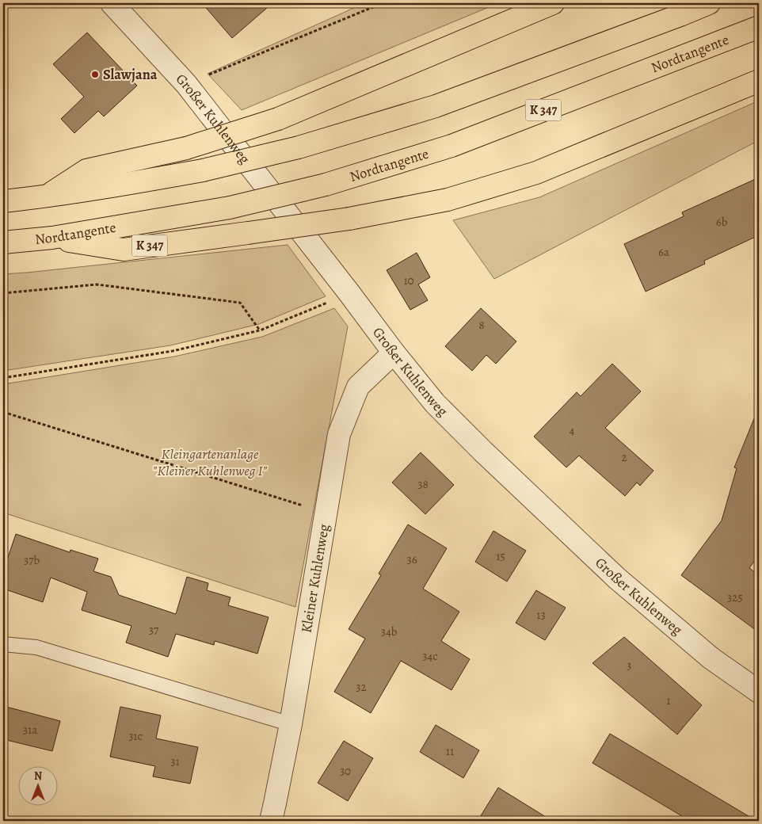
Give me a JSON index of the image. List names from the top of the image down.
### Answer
{
  "streets": {
    "highway": ["Nordtangente", "K 347"],
    "street": ["Großer Kuhlenweg", "Kleiner Kuhlenweg"]
  },
  "crossings": [
    ["Nordtangente", "K 347"],
    ["Großer Kuhlenweg", "Kleiner Kuhlenweg"]
  ],
  "parks": ["Kleingartenanlage \"Kleiner Kuhlenweg I\""],
  "places": ["Slawjana"],
  "house_numbers": [
    "6b",
    "6a",
    "10",
    "8",
    "4",
    "2",
    "38",
    "15",
    "36",
    "37b",
    "325",
    "13",
    "37",
    "34b",
    "34c",
    "3",
    "32",
    "1",
    "31a",
    "31c",
    "11",
    "31",
    "30"
  ],
  "north": "top"
}
